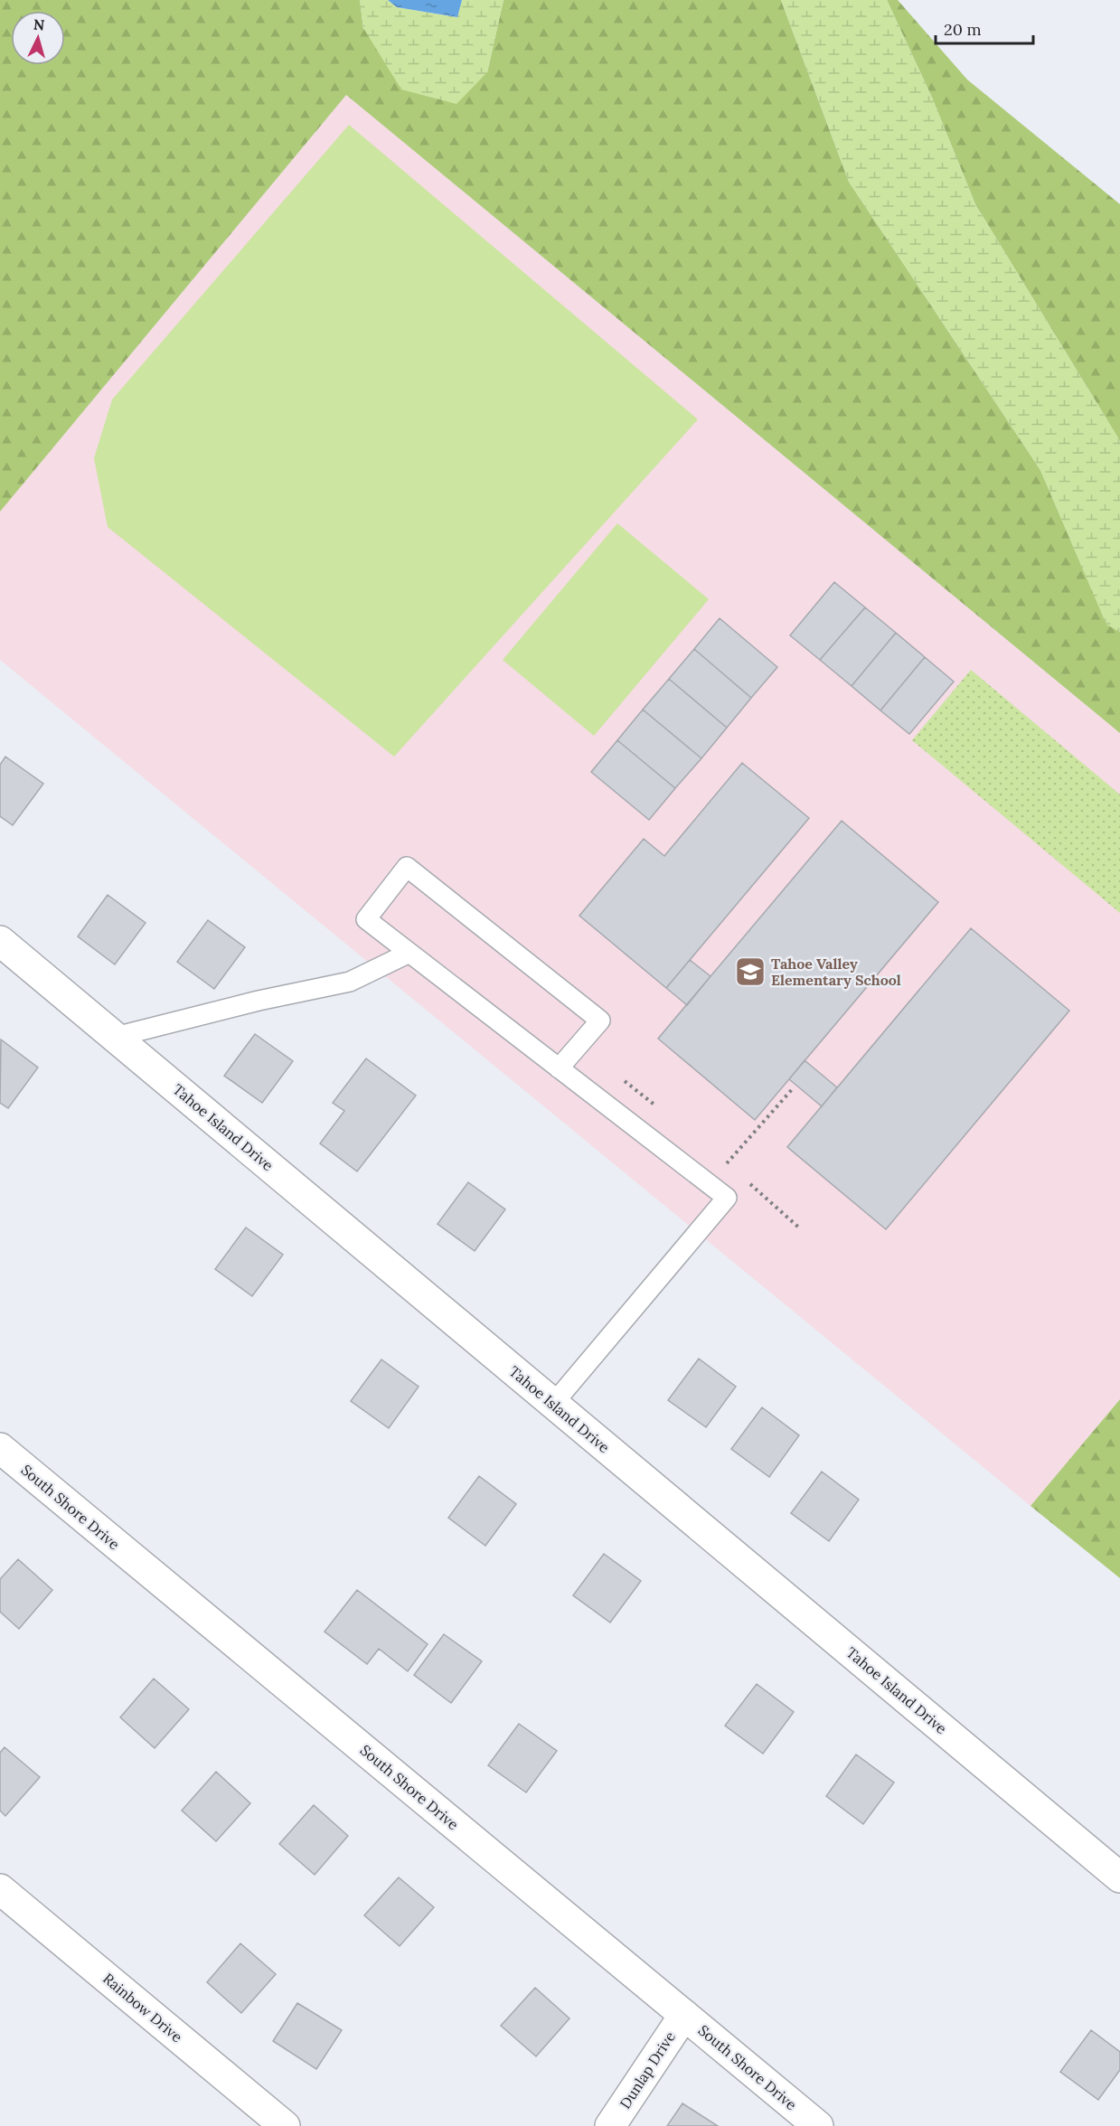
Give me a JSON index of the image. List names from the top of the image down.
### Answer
{
  "streets": {
    "street": [
      "Tahoe Island Drive",
      "South Shore Drive",
      "Rainbow Drive",
      "Dunlap Drive"
    ]
  },
  "crossings": [
    ["South Shore Drive", "Dunlap Drive"]
  ],
  "places": {
    "school or university": ["Tahoe Valley Elementary School"]
  },
  "scale_bar": "20 m",
  "north": "top"
}
